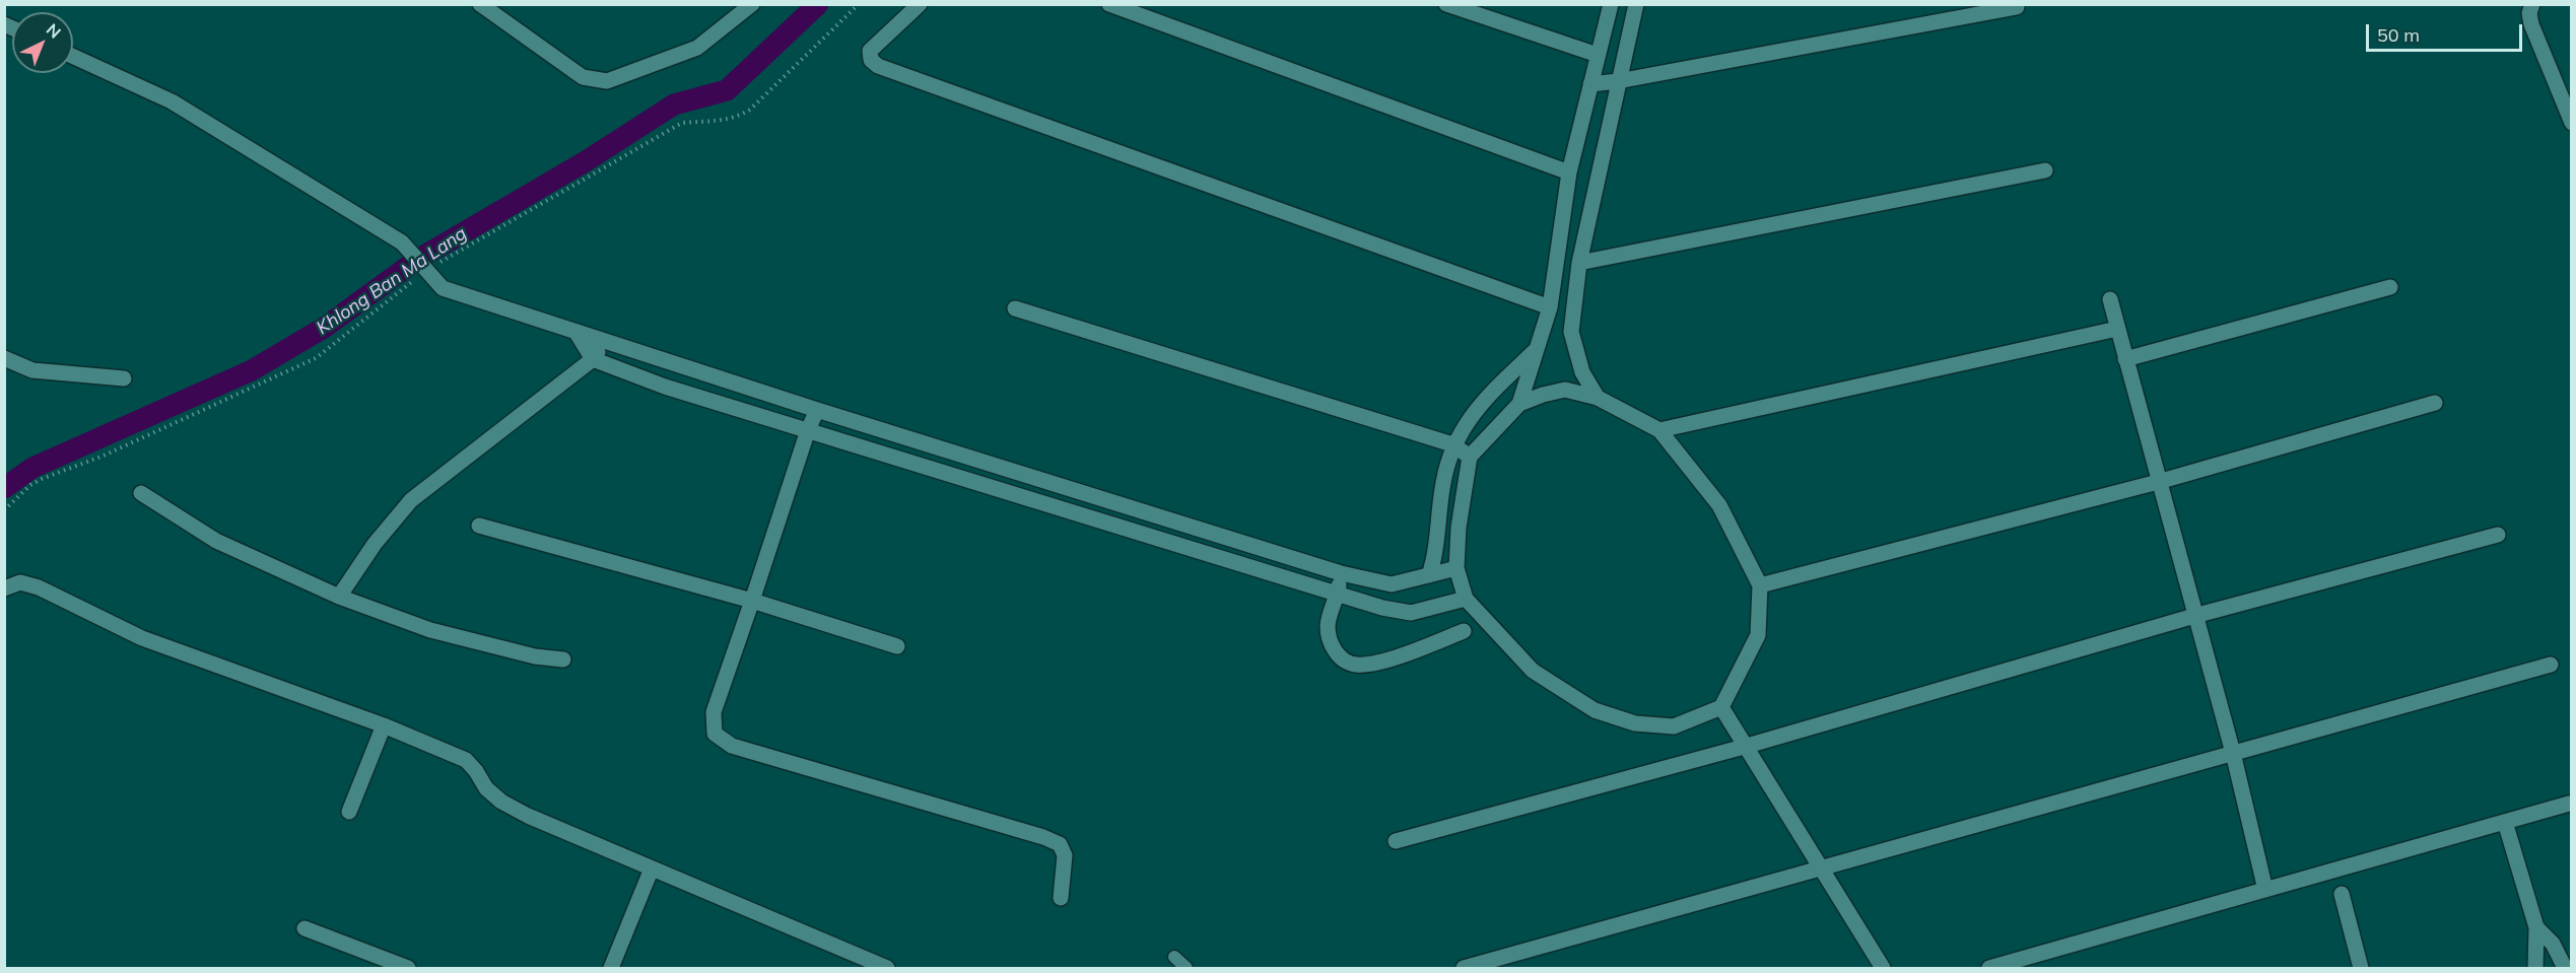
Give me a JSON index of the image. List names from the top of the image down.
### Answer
{
  "water": ["Khlong Ban Ma Lang"],
  "scale_bar": "50 m",
  "north": "top right"
}
